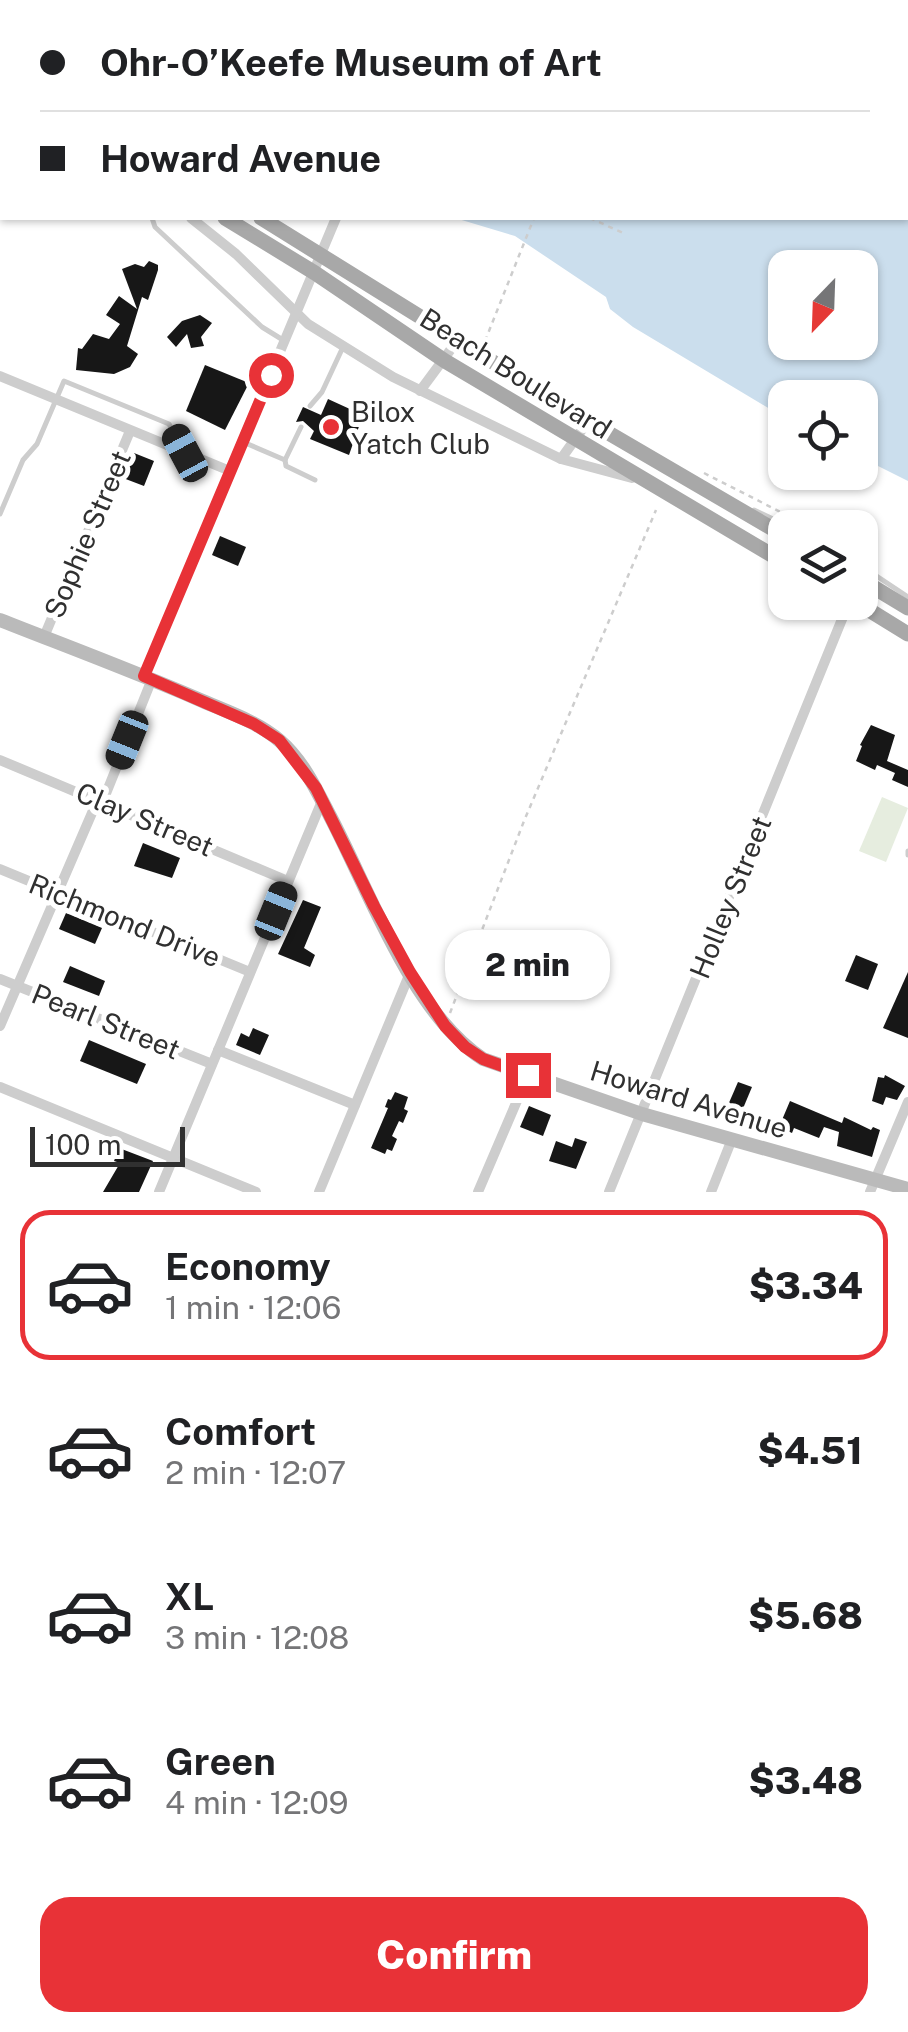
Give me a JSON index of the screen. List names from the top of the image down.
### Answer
{
  "streets": {
    "main road": ["Beach Boulevard", "Howard Avenue"],
    "street": [
      "Sophie Street",
      "Clay Street",
      "Holley Street",
      "Richmond Drive",
      "Pearl Street"
    ]
  },
  "crossings": [
    ["Sophie Street", "Howard Avenue"],
    ["Holley Street", "Howard Avenue"]
  ],
  "places": ["Bilox Yatch Club"],
  "scale_bar": "100 m",
  "north": "bottom left",
  "page": {
    "banner": ["Ohr-O’Keefe Museum of Art", "Howard Avenue"],
    "bubble": "2 min",
    "scale": "100 m",
    "list": [
      {
        "name": "Economy",
        "note": "1 min · 12:06",
        "value": "$3.34"
      },
      {
        "name": "Comfort",
        "note": "2 min · 12:07",
        "value": "$4.51"
      },
      {
        "name": "XL",
        "note": "3 min · 12:08",
        "value": "$5.68"
      },
      {
        "name": "Green",
        "note": "4 min · 12:09",
        "value": "$3.48"
      }
    ],
    "buttons": "Confirm"
  }
}
